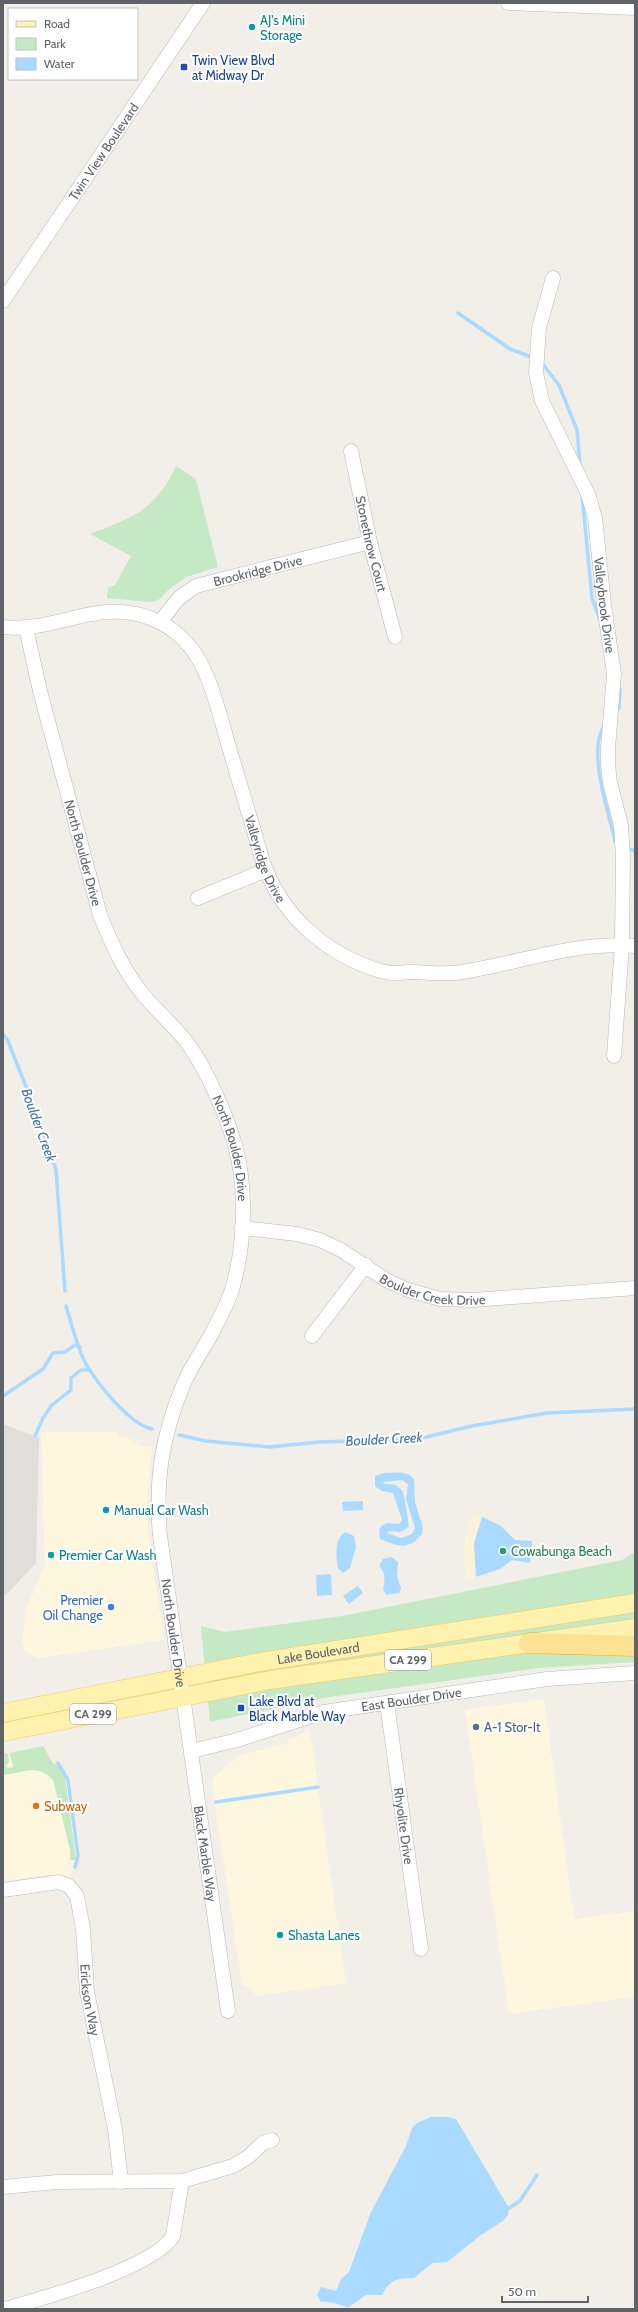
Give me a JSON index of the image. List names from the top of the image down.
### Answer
{
  "streets": {
    "main road": ["Lake Boulevard", "CA 299"],
    "street": [
      "Twin View Boulevard",
      "Stonethrow Court",
      "Brookridge Drive",
      "Valleybrook Drive",
      "North Boulder Drive",
      "Valleyridge Drive",
      "Boulder Creek Drive",
      "East Boulder Drive",
      "Rhyolite Drive",
      "Black Marble Way",
      "Erickson Way"
    ]
  },
  "crossings": [
    ["Stonethrow Court", "Brookridge Drive"],
    ["Brookridge Drive", "Valleyridge Drive"],
    ["Valleybrook Drive", "Valleyridge Drive"],
    ["North Boulder Drive", "Valleyridge Drive"],
    ["North Boulder Drive", "Boulder Creek Drive"],
    ["North Boulder Drive", "Lake Boulevard"],
    ["North Boulder Drive", "Black Marble Way"],
    ["Lake Boulevard", "Black Marble Way"],
    ["East Boulder Drive", "Rhyolite Drive"],
    ["East Boulder Drive", "Black Marble Way"]
  ],
  "water": ["Boulder Creek"],
  "places": {
    "other": [
      "AJ's Mini Storage",
      "Manual Car Wash",
      "Cowabunga Beach",
      "Premier Car Wash",
      "Premier Oil Change",
      "A-1 Stor-It",
      "Subway",
      "Shasta Lanes"
    ],
    "transit": ["Twin View Blvd at Midway Dr", "Lake Blvd at Black Marble Way"]
  },
  "legend": ["Road", "Park", "Water"],
  "scale_bar": "50 m"
}
